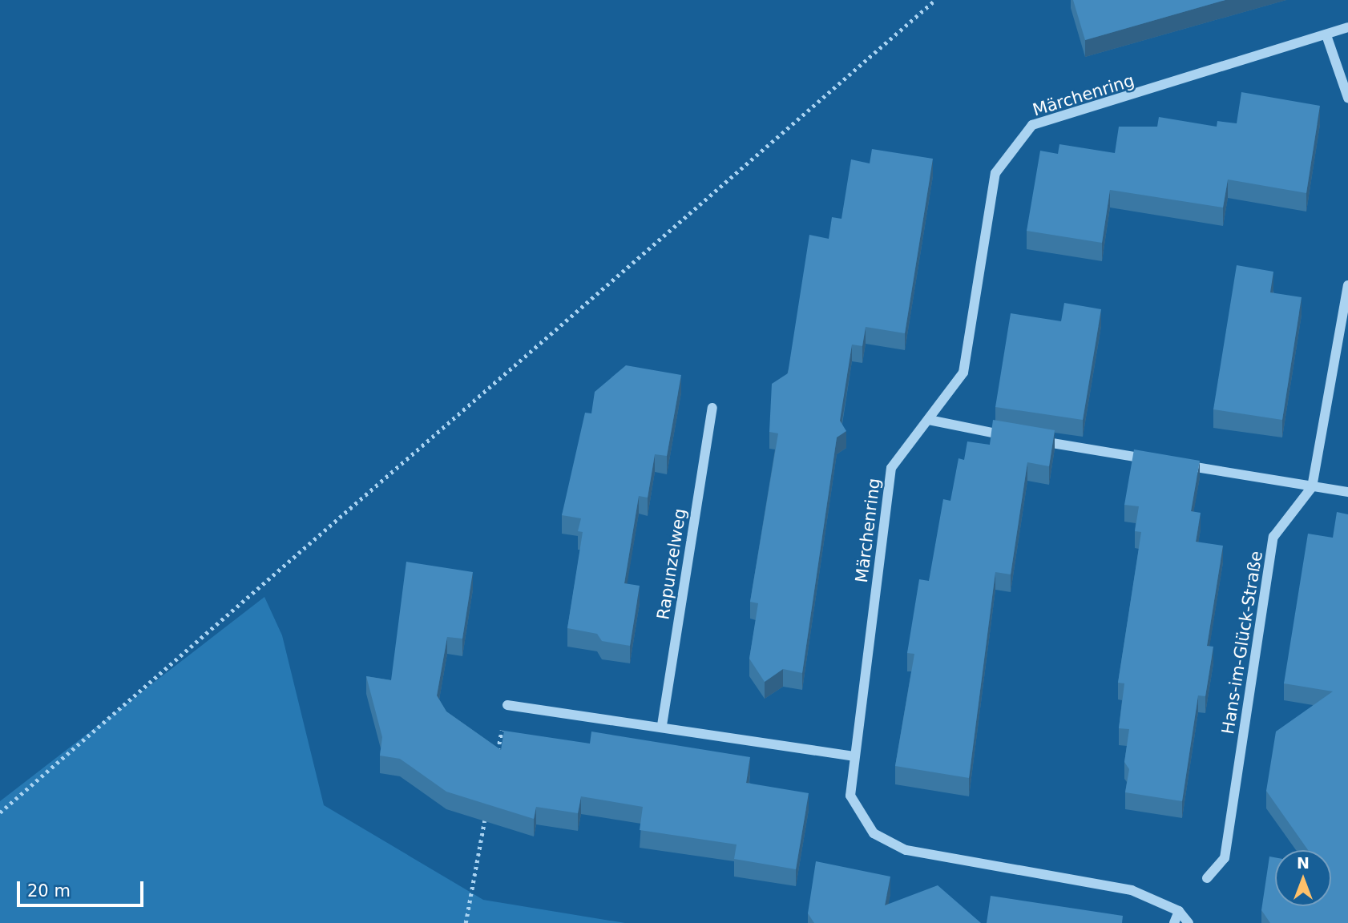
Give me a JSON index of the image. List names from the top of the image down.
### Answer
{
  "streets": {
    "street": ["Märchenring", "Rapunzelweg", "Hans-im-Glück-Straße"]
  },
  "scale_bar": "20 m",
  "north": "top"
}
